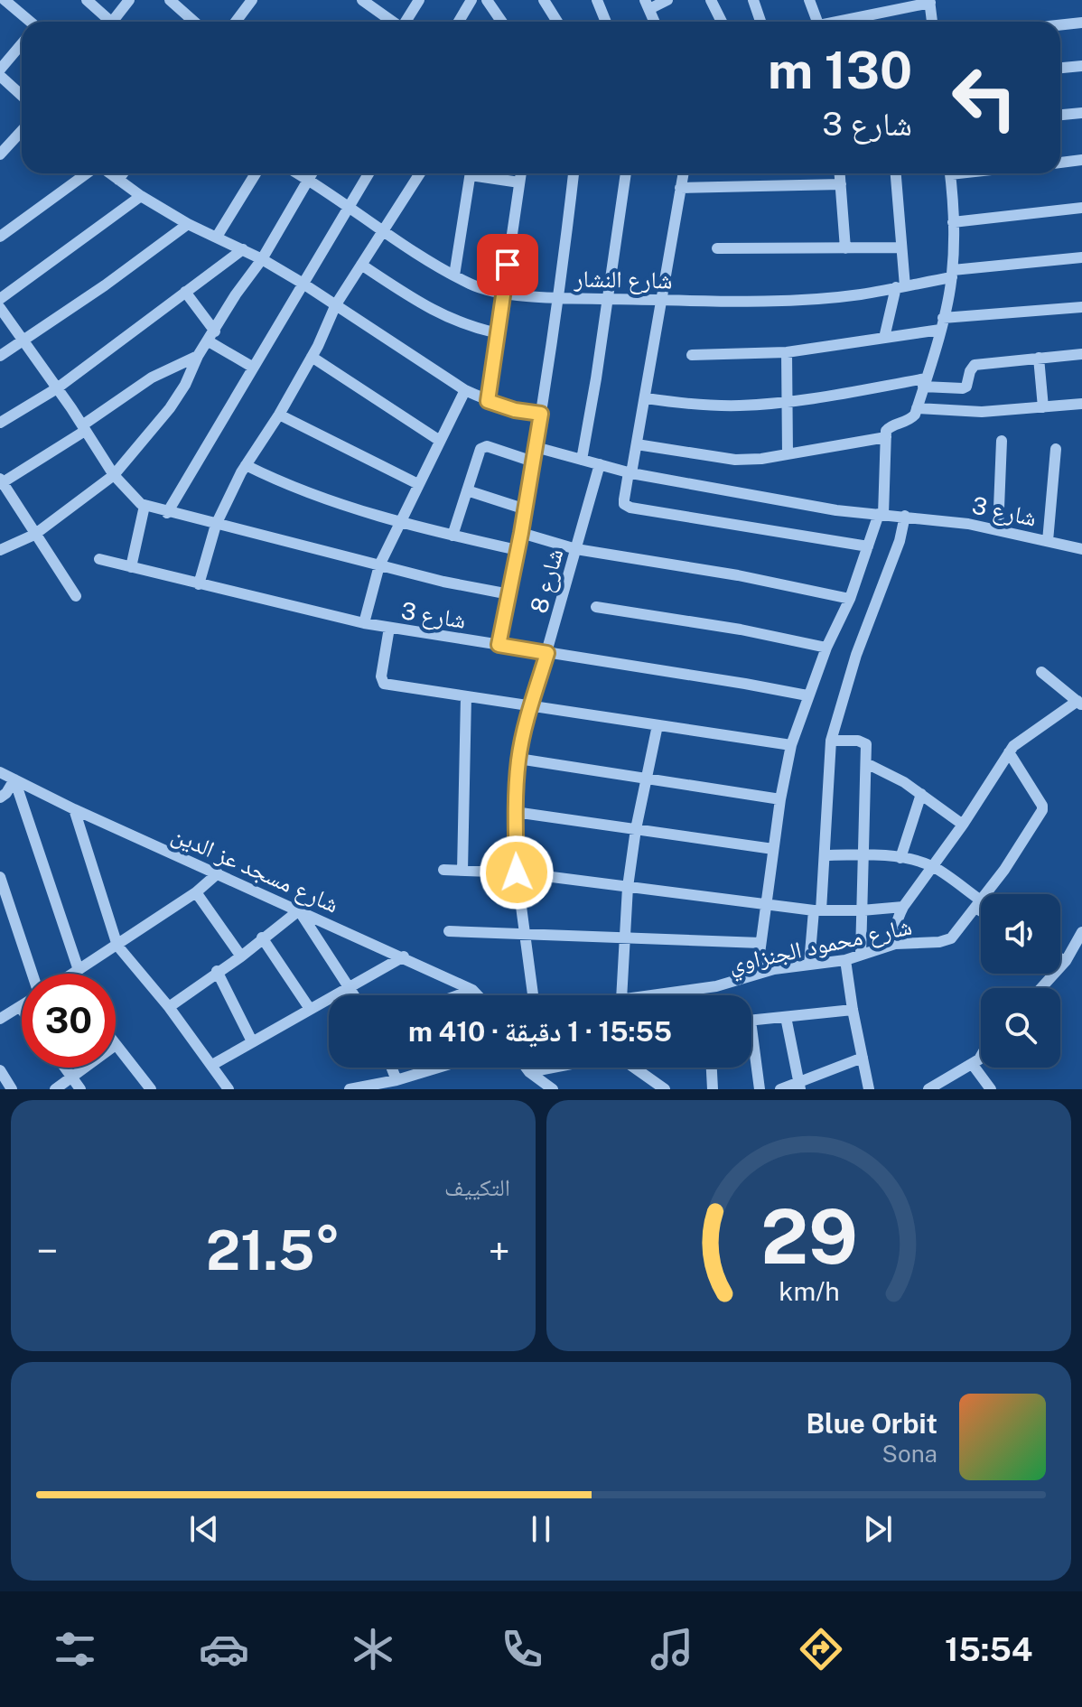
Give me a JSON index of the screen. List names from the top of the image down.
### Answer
{
  "streets": {
    "street": [
      "شارع النشار",
      "شارع 3",
      "شارع 8",
      "شارع مسجد عز الدين",
      "شارع محمود الجنزاوي"
    ]
  },
  "crossings": [
    ["شارع 3", "شارع 8"]
  ],
  "page": {
    "turn": ["130 m", "شارع 3"],
    "limit": "30",
    "trip": "15:55 · 1 دقيقة · 410 m",
    "tile": "التكييف",
    "heat": ["−", "21.5°", "+"],
    "song": ["Blue Orbit", "Sona"],
    "tabs": "15:54",
    "gauge": ["29", "km/h"]
  }
}
